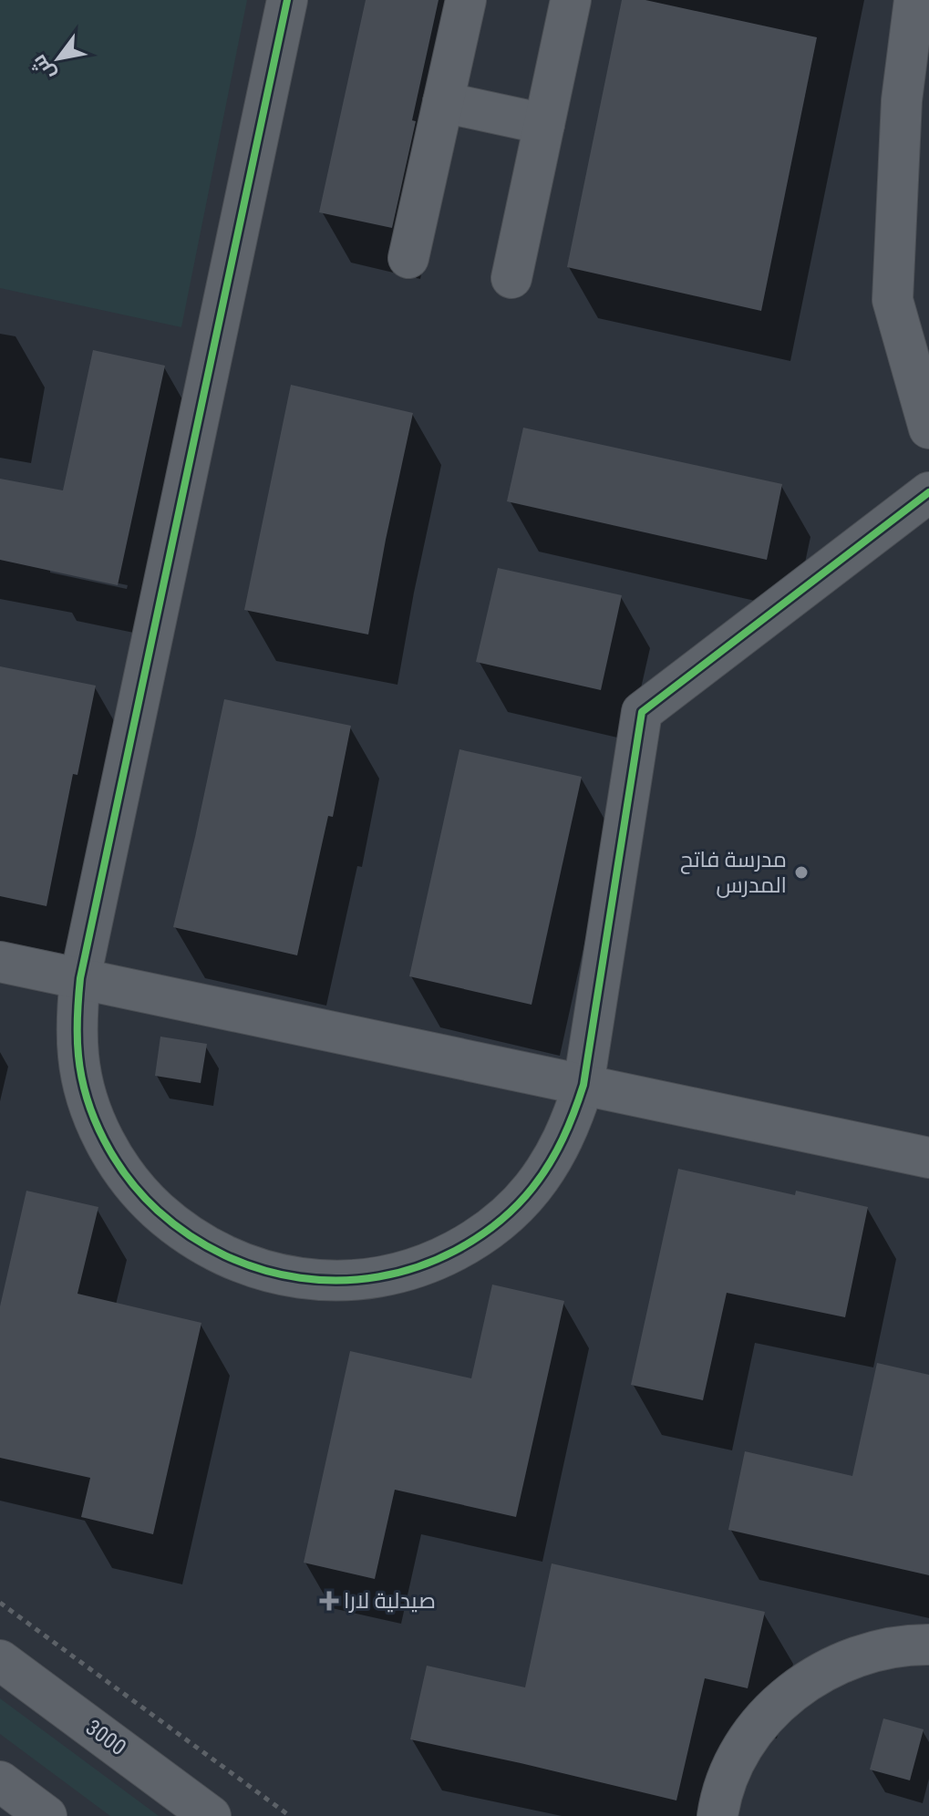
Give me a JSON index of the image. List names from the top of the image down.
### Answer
{
  "streets": {
    "street": ["3000"]
  },
  "places": {
    "other": ["مدرسة فاتح المدرس"],
    "health": ["صيدلية لارا"]
  },
  "north": "bottom left"
}
